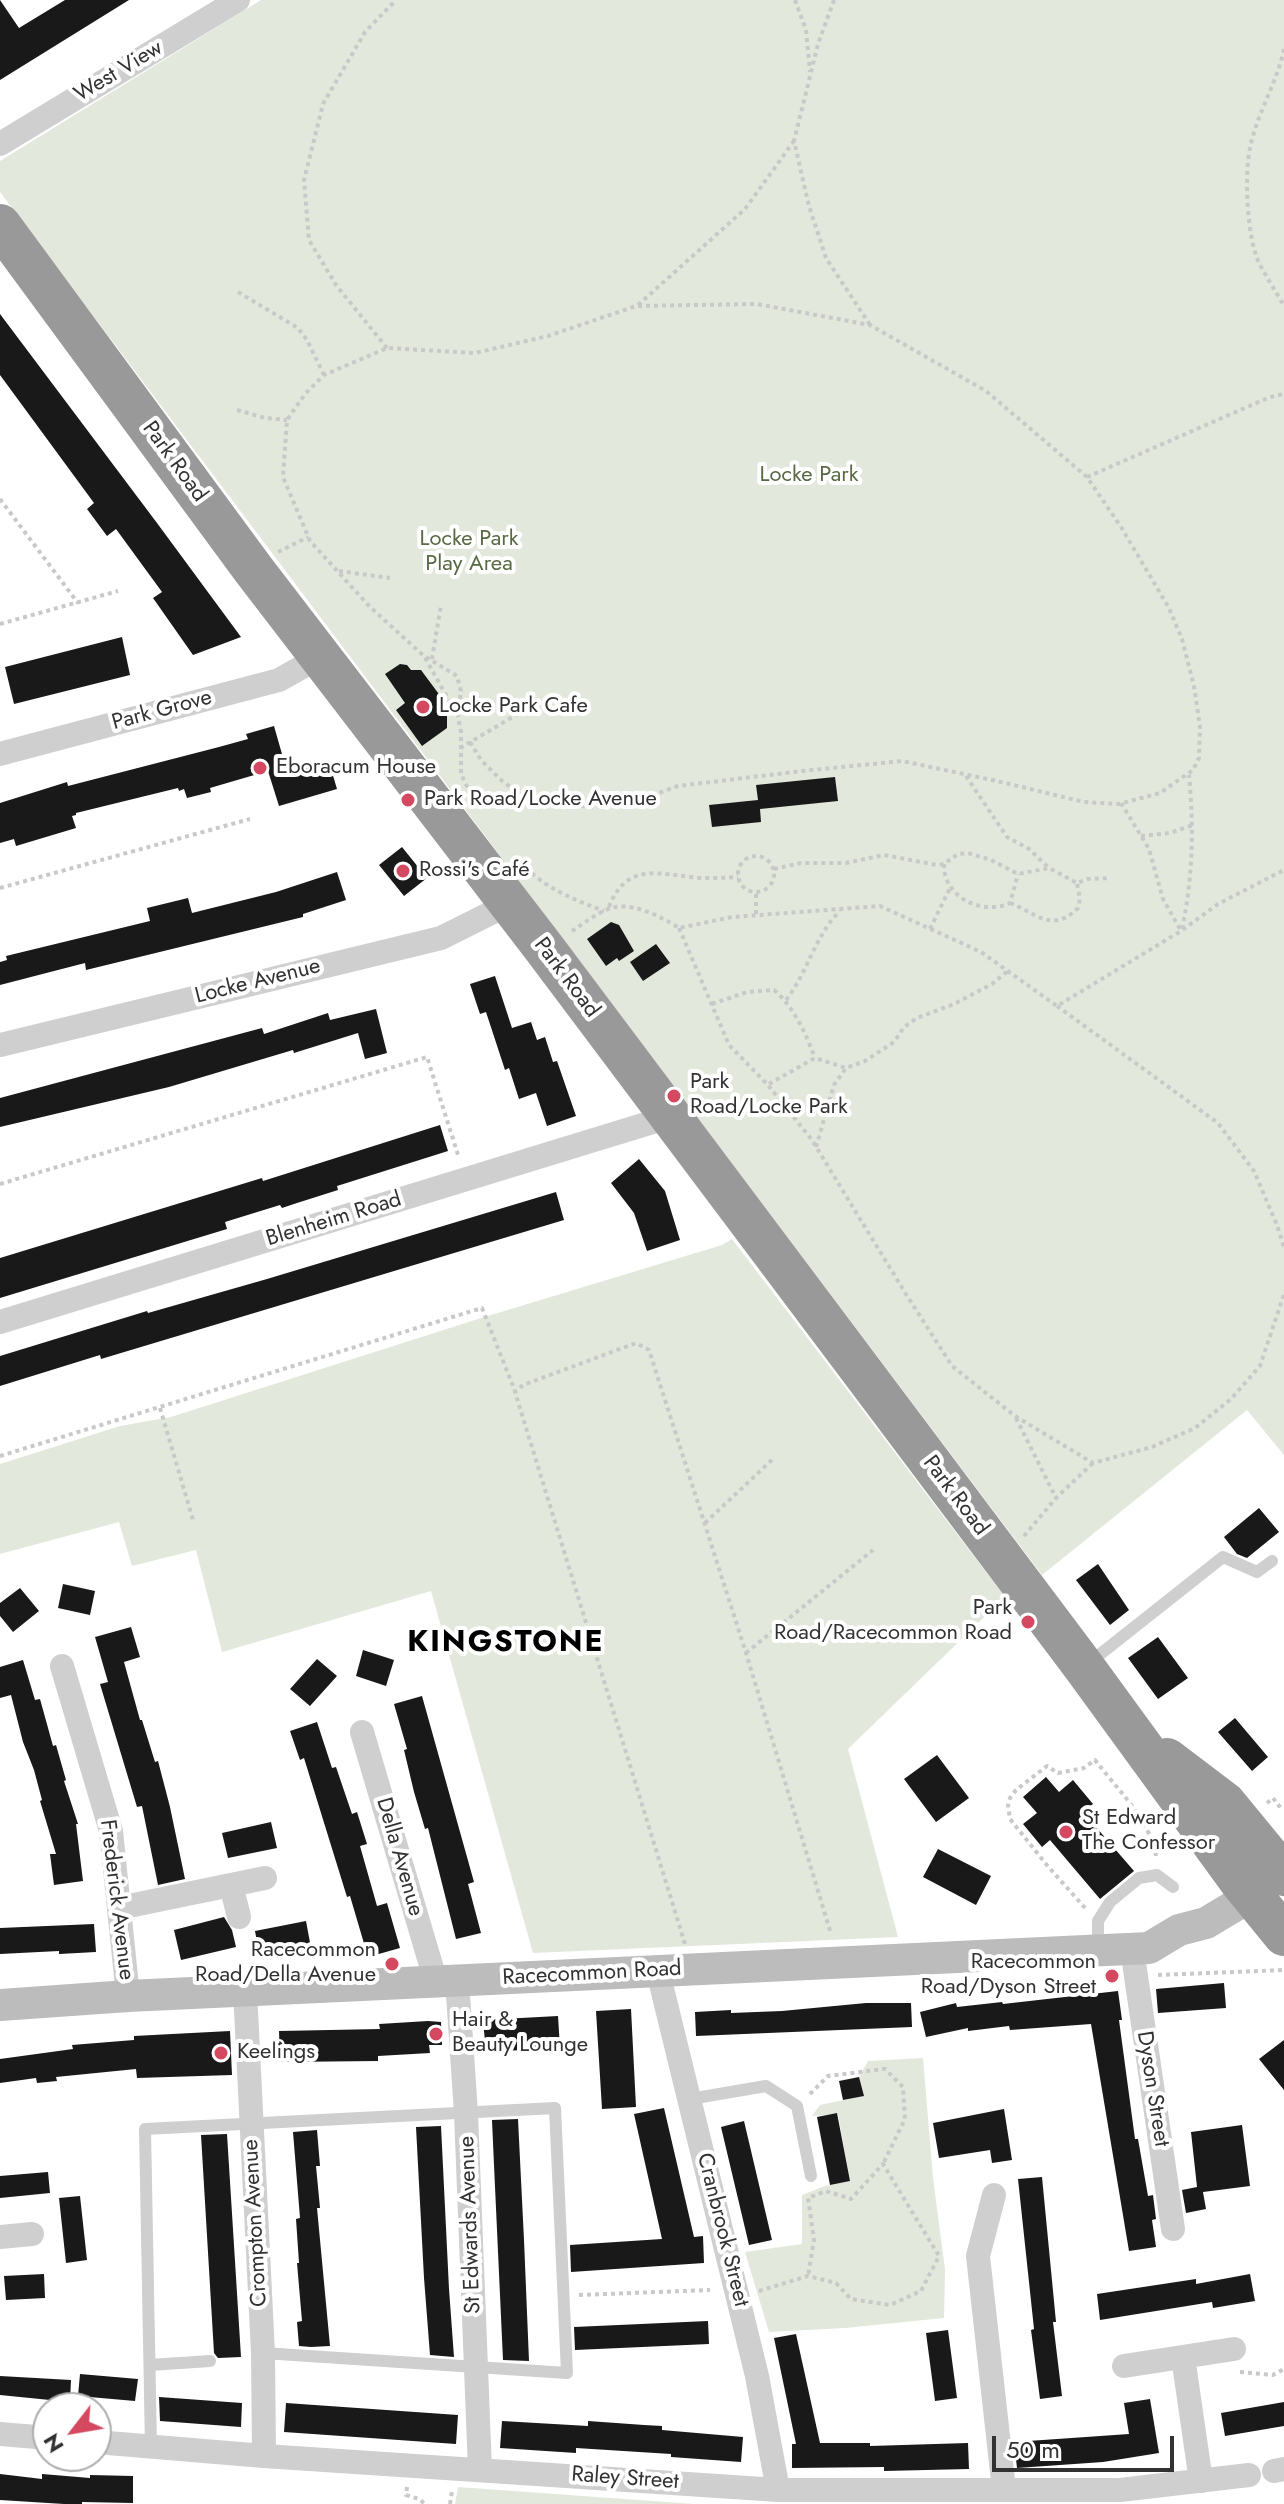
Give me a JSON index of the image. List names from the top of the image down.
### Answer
{
  "streets": {
    "highway": ["Park Road"],
    "street": [
      "West View",
      "Park Grove",
      "Locke Avenue",
      "Blenheim Road",
      "Della Avenue",
      "Frederick Avenue",
      "Racecommon Road",
      "Dyson Street",
      "Crompton Avenue",
      "St Edwards Avenue",
      "Cranbrook Street",
      "Raley Street"
    ]
  },
  "crossings": [
    ["Park Road", "Park Grove"],
    ["Park Road", "Locke Avenue"],
    ["Park Road", "Blenheim Road"],
    ["Park Road", "Racecommon Road"],
    ["Della Avenue", "Racecommon Road"],
    ["Della Avenue", "St Edwards Avenue"],
    ["Frederick Avenue", "Racecommon Road"],
    ["Racecommon Road", "Dyson Street"],
    ["Racecommon Road", "Crompton Avenue"],
    ["Racecommon Road", "St Edwards Avenue"],
    ["Racecommon Road", "Cranbrook Street"],
    ["Crompton Avenue", "Raley Street"],
    ["St Edwards Avenue", "Raley Street"],
    ["Cranbrook Street", "Raley Street"]
  ],
  "districts": ["KINGSTONE"],
  "parks": ["Locke Park", "Locke Park Play Area"],
  "places": [
    "Locke Park Cafe",
    "Eboracum House",
    "Park Road/Locke Avenue",
    "Rossi's Café",
    "Park Road/Locke Park",
    "Park Road/Racecommon Road",
    "St Edward The Confessor",
    "Racecommon Road/Della Avenue",
    "Racecommon Road/Dyson Street",
    "Hair & Beauty Lounge",
    "Keelings"
  ],
  "scale_bar": "50 m",
  "north": "bottom left"
}
